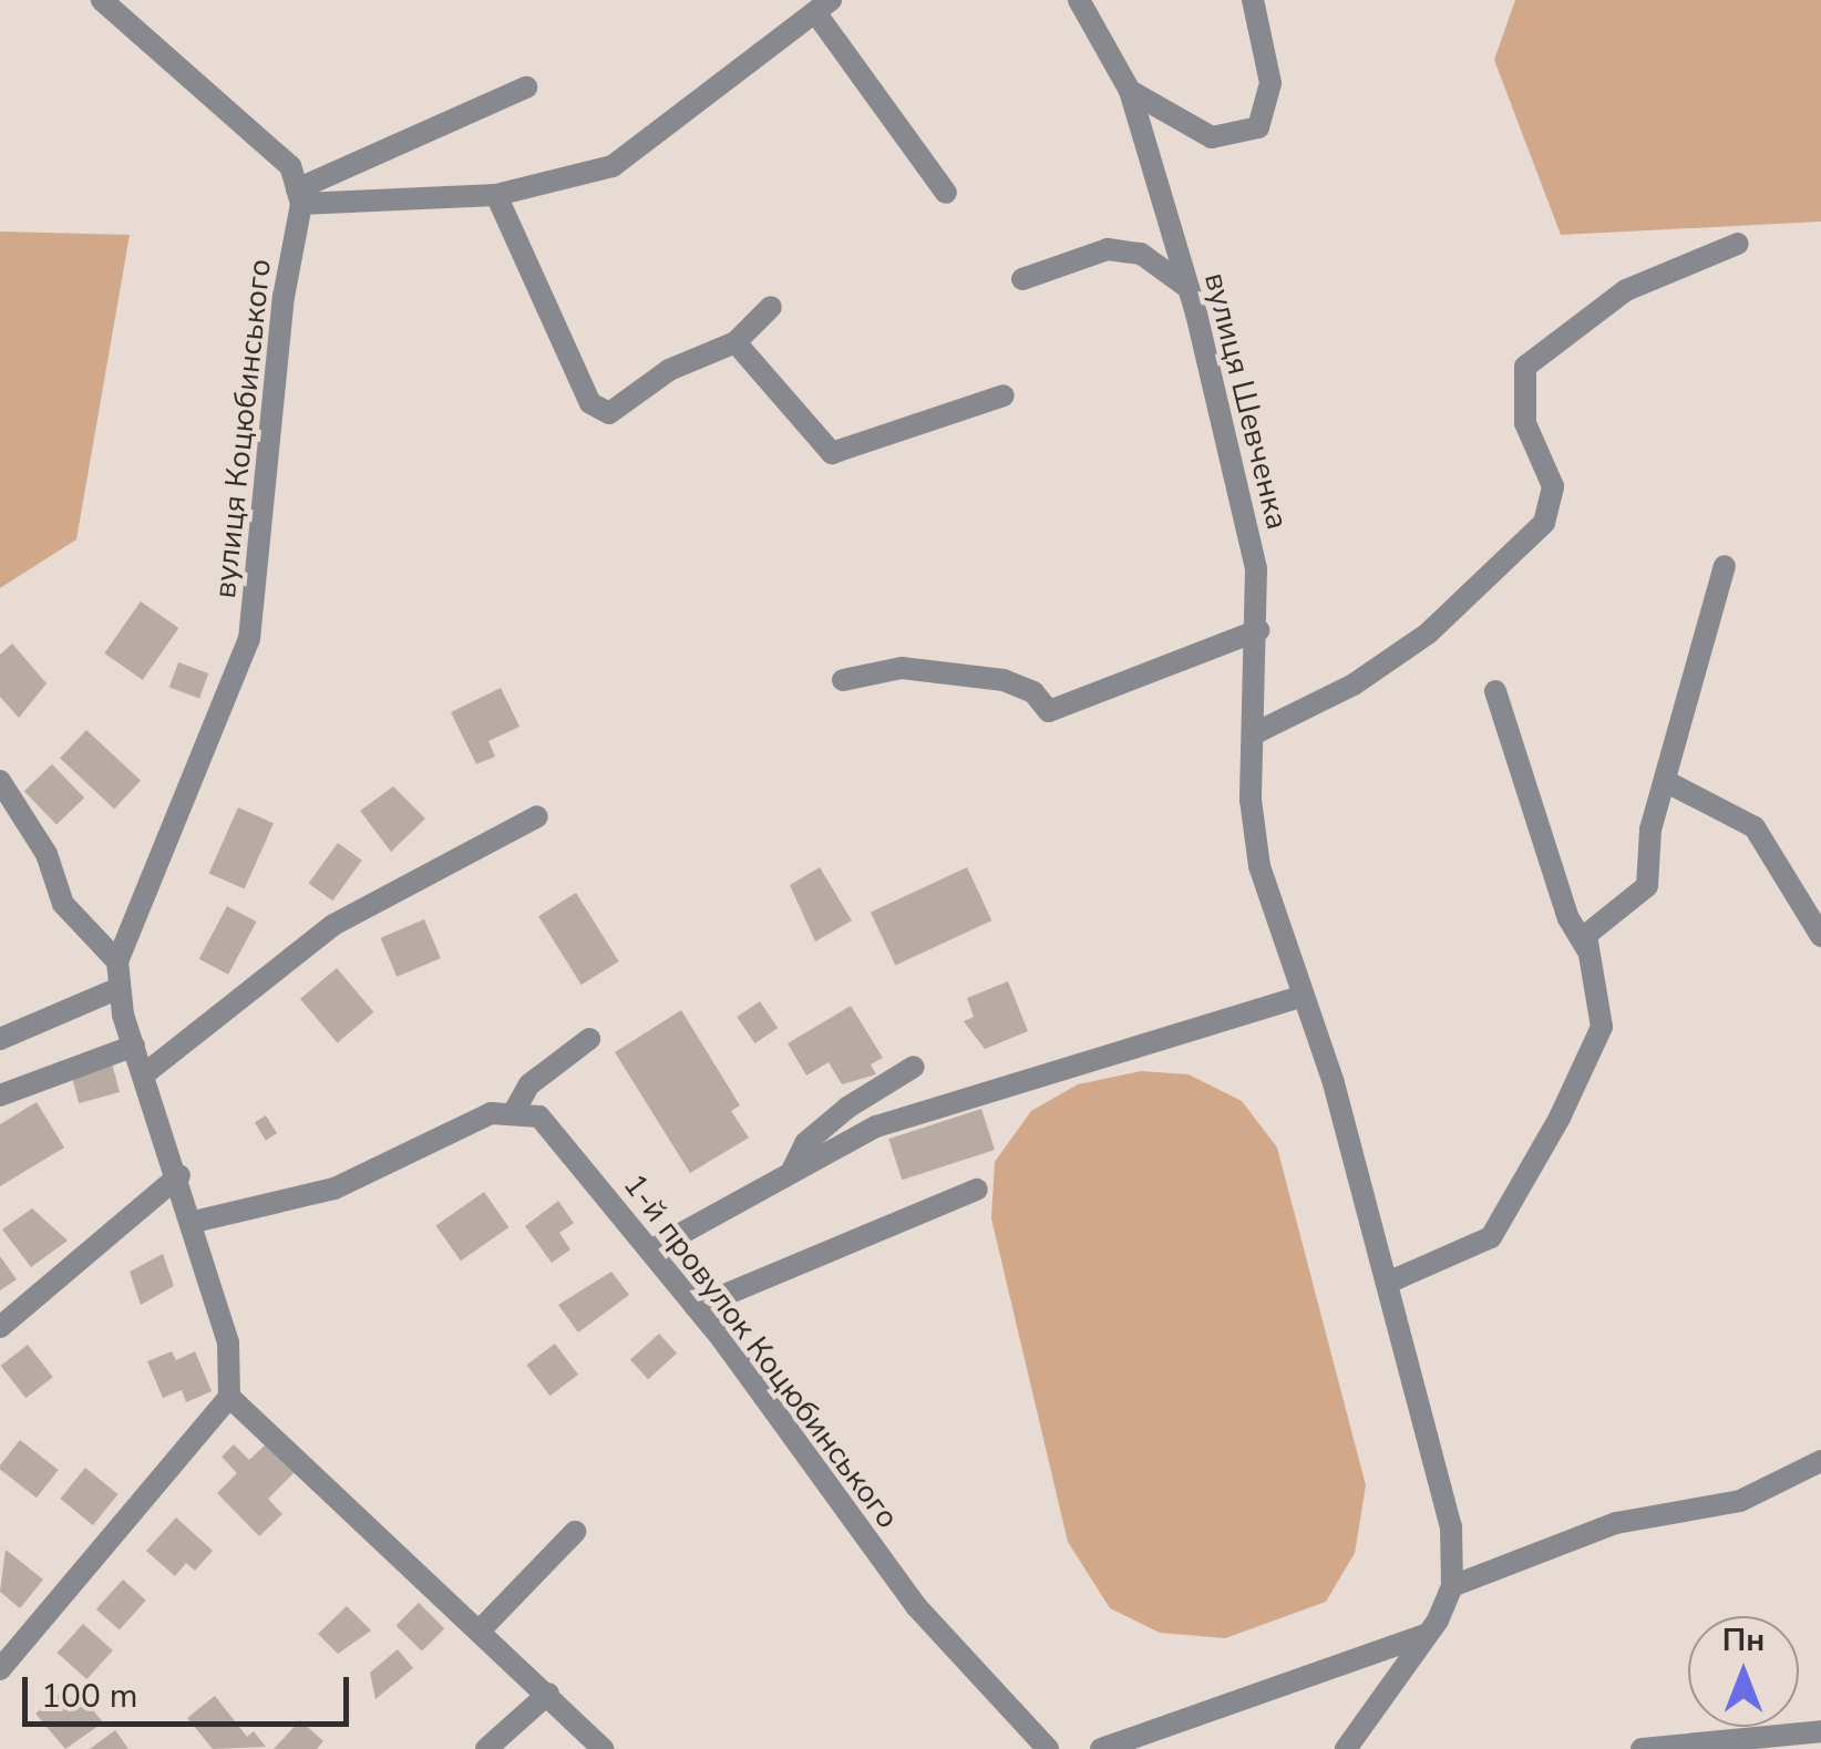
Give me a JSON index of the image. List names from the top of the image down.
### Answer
{
  "streets": {
    "street": ["вулиця Шевченка", "вулиця Коцюбинського", "1-й провулок Коцюбинського"]
  },
  "scale_bar": "100 m",
  "north": "top"
}
